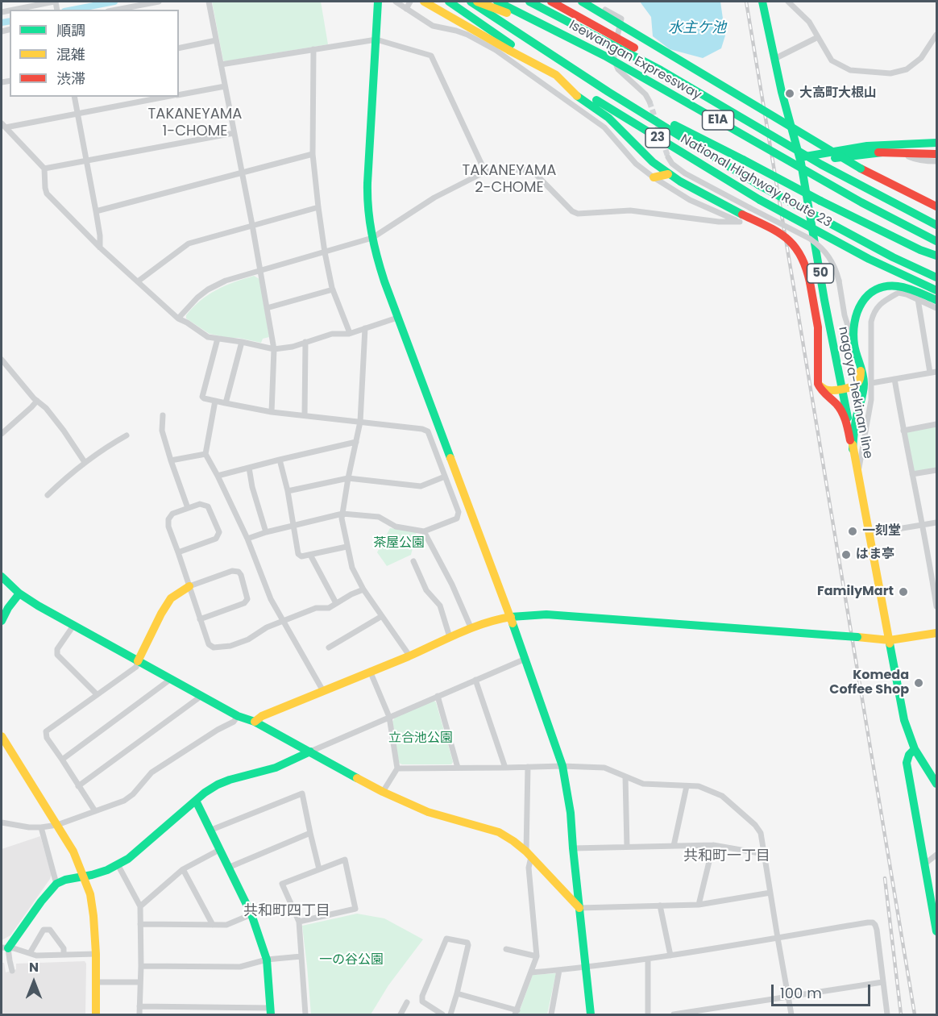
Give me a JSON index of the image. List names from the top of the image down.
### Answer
{
  "streets": {
    "main road": [
      "Isewangan Expressway",
      "E1A",
      "23",
      "National Highway Route 23",
      "50",
      "nagoya-hekinan line"
    ]
  },
  "districts": [
    "TAKANEYAMA 1-CHOME",
    "TAKANEYAMA 2-CHOME",
    "共和町一丁目",
    "共和町四丁目"
  ],
  "water": ["水主ケ池"],
  "parks": ["茶屋公園", "立合池公園", "一の谷公園"],
  "places": [
    "大高町大根山",
    "一刻堂",
    "はま亭",
    "FamilyMart",
    "Komeda Coffee Shop"
  ],
  "legend": ["順調", "混雑", "渋滞"],
  "scale_bar": "100 m",
  "north": "top"
}
